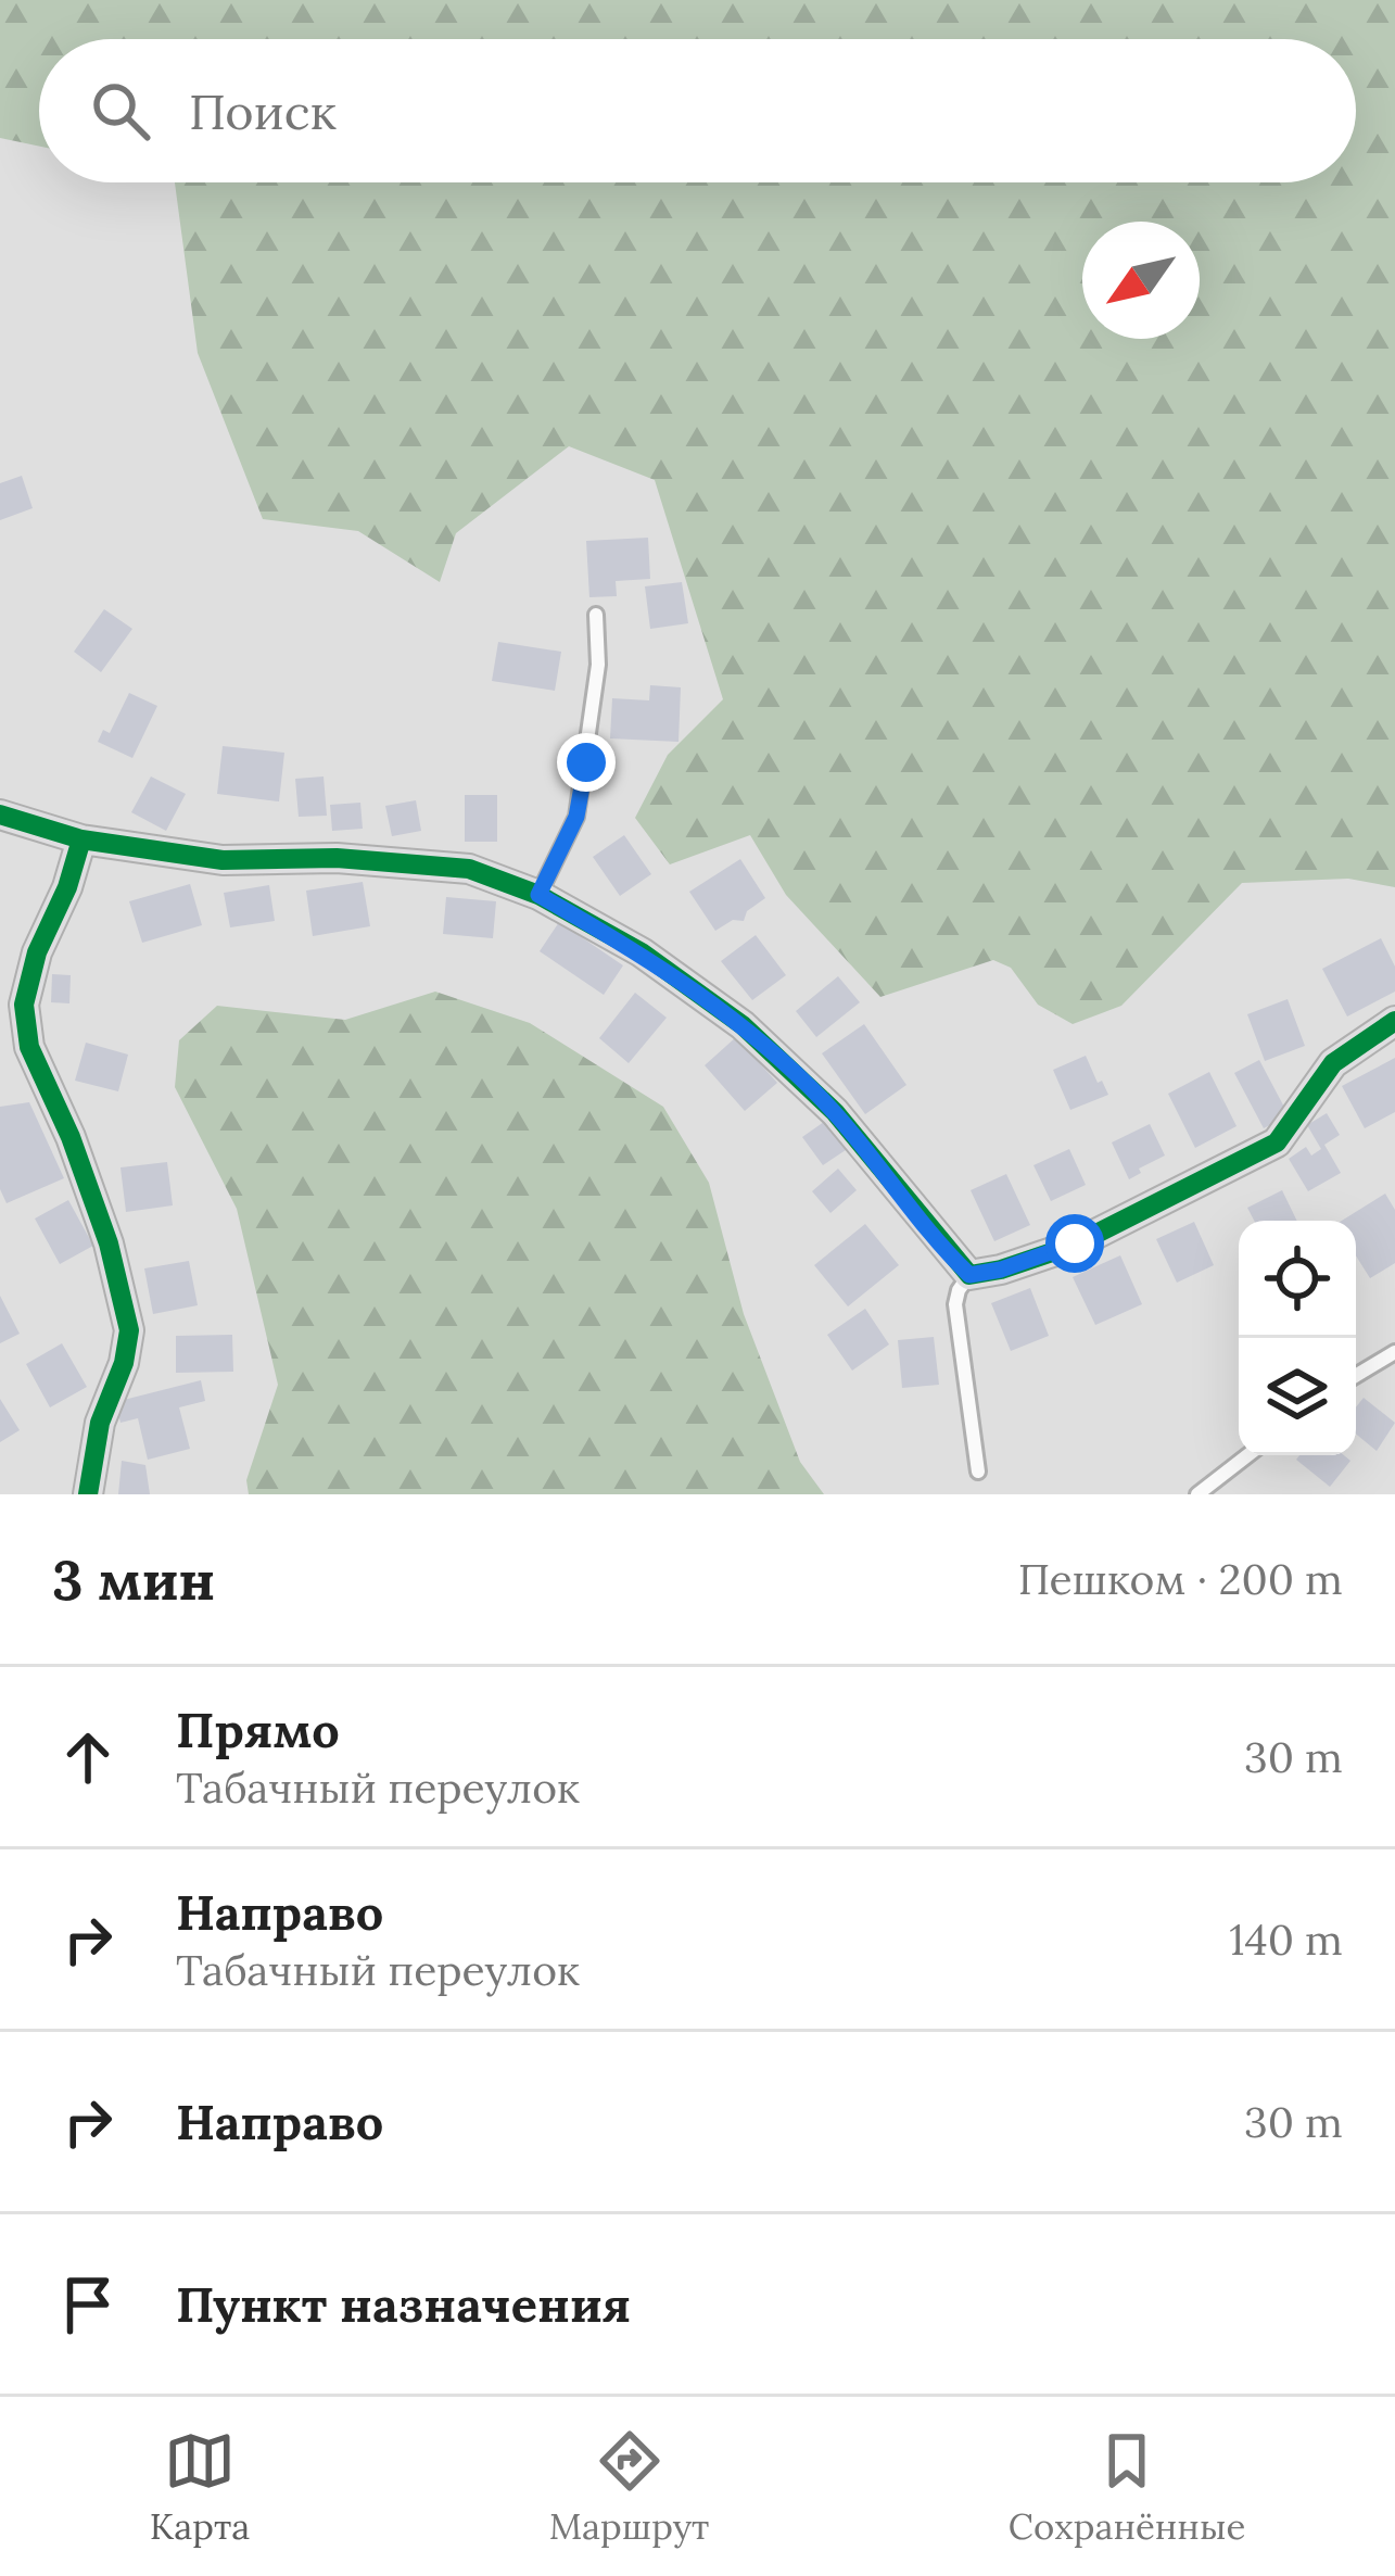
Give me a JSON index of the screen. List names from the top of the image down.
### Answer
{
  "north": "bottom left",
  "page": {
    "search": "Поиск",
    "heading": ["3 мин", "Пешком · 200 m"],
    "list": [
      ["Прямо", "Табачный переулок", "30 m"],
      ["Направо", "Табачный переулок", "140 m"],
      ["Направо", "30 m"],
      "Пункт назначения"
    ],
    "nav": ["Карта", "Маршрут", "Сохранённые"]
  }
}
